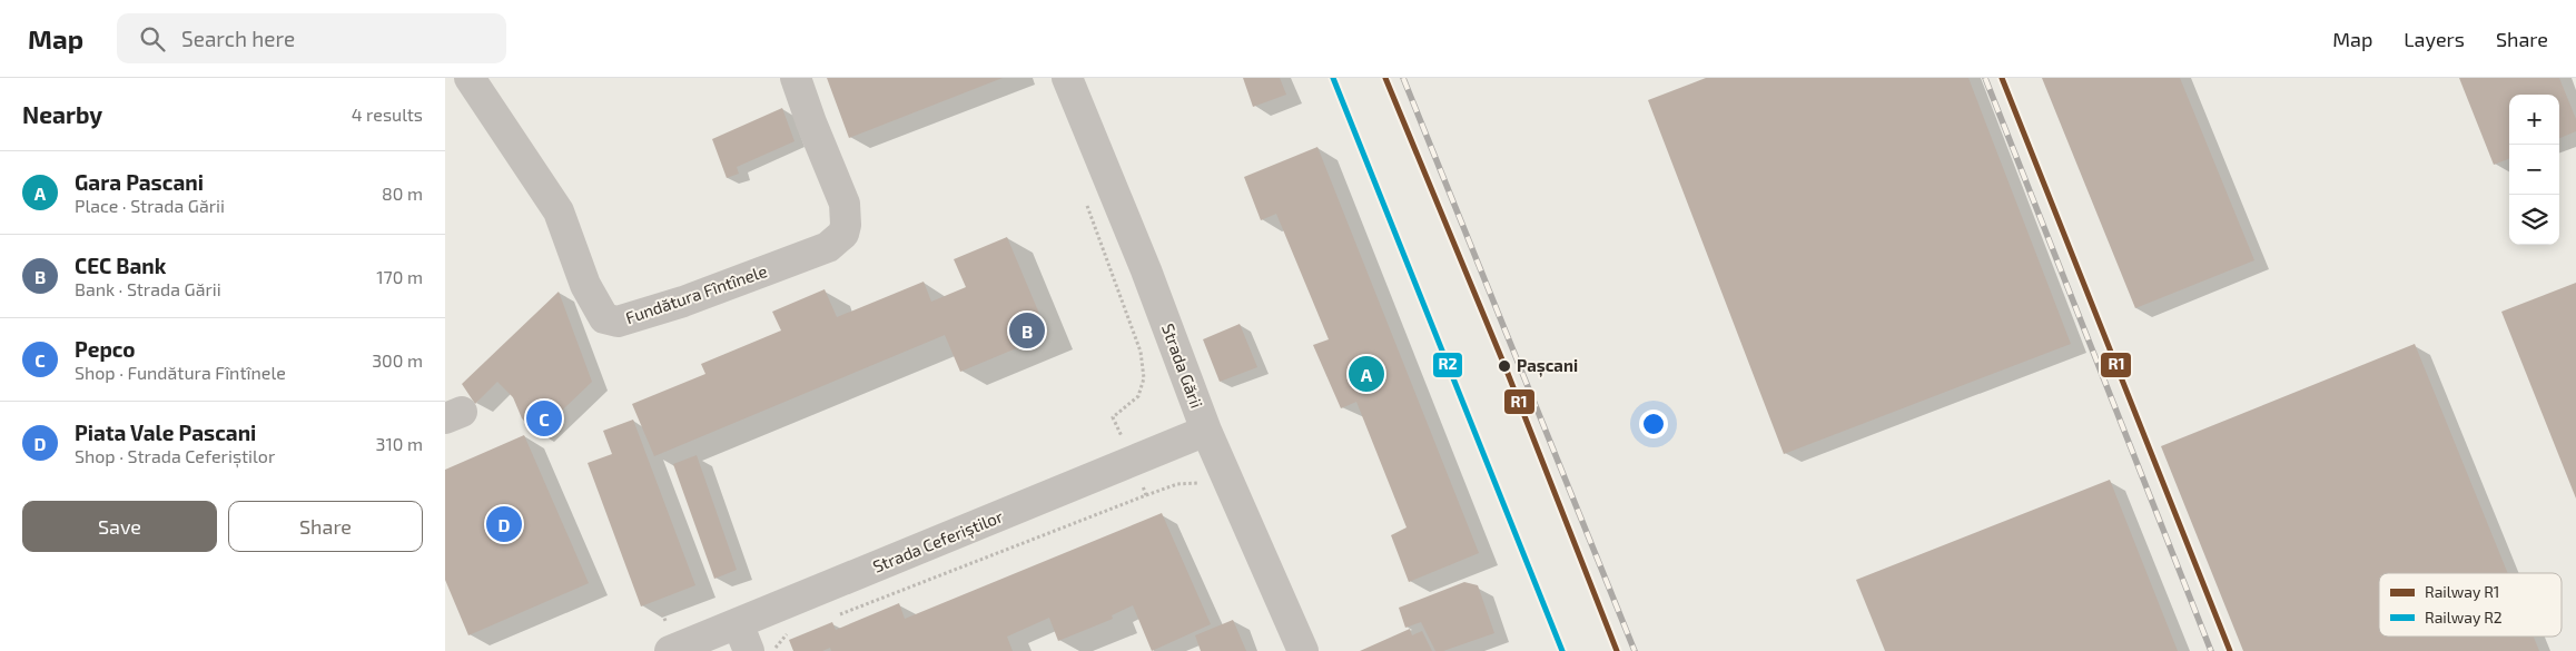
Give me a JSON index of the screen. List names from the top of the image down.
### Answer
{
  "streets": {
    "street": ["Fundătura Fîntînele", "Strada Gării", "Strada Ceferiștilor"]
  },
  "crossings": [
    ["Strada Gării", "Strada Ceferiștilor"]
  ],
  "places": ["Pașcani"],
  "lines": ["rail line R1", "rail line R2"],
  "legend": ["Railway R1", "Railway R2"],
  "page": {
    "header": "Map",
    "search": "Search here",
    "nav": ["Map", "Layers", "Share"],
    "heading": ["Nearby", "4 results"],
    "map_buttons": ["+", "−"],
    "list": [
      {
        "mark": "A",
        "name": "Gara Pascani",
        "note": "Place · Strada Gării",
        "value": "80 m"
      },
      {
        "mark": "B",
        "name": "CEC Bank",
        "note": "Bank · Strada Gării",
        "value": "170 m"
      },
      {
        "mark": "C",
        "name": "Pepco",
        "note": "Shop · Fundătura Fîntînele",
        "value": "300 m"
      },
      {
        "mark": "D",
        "name": "Piata Vale Pascani",
        "note": "Shop · Strada Ceferiștilor",
        "value": "310 m"
      }
    ],
    "pins": [
      "B",
      "A",
      "C",
      "D"
    ],
    "buttons": ["Save", "Share"]
  }
}
